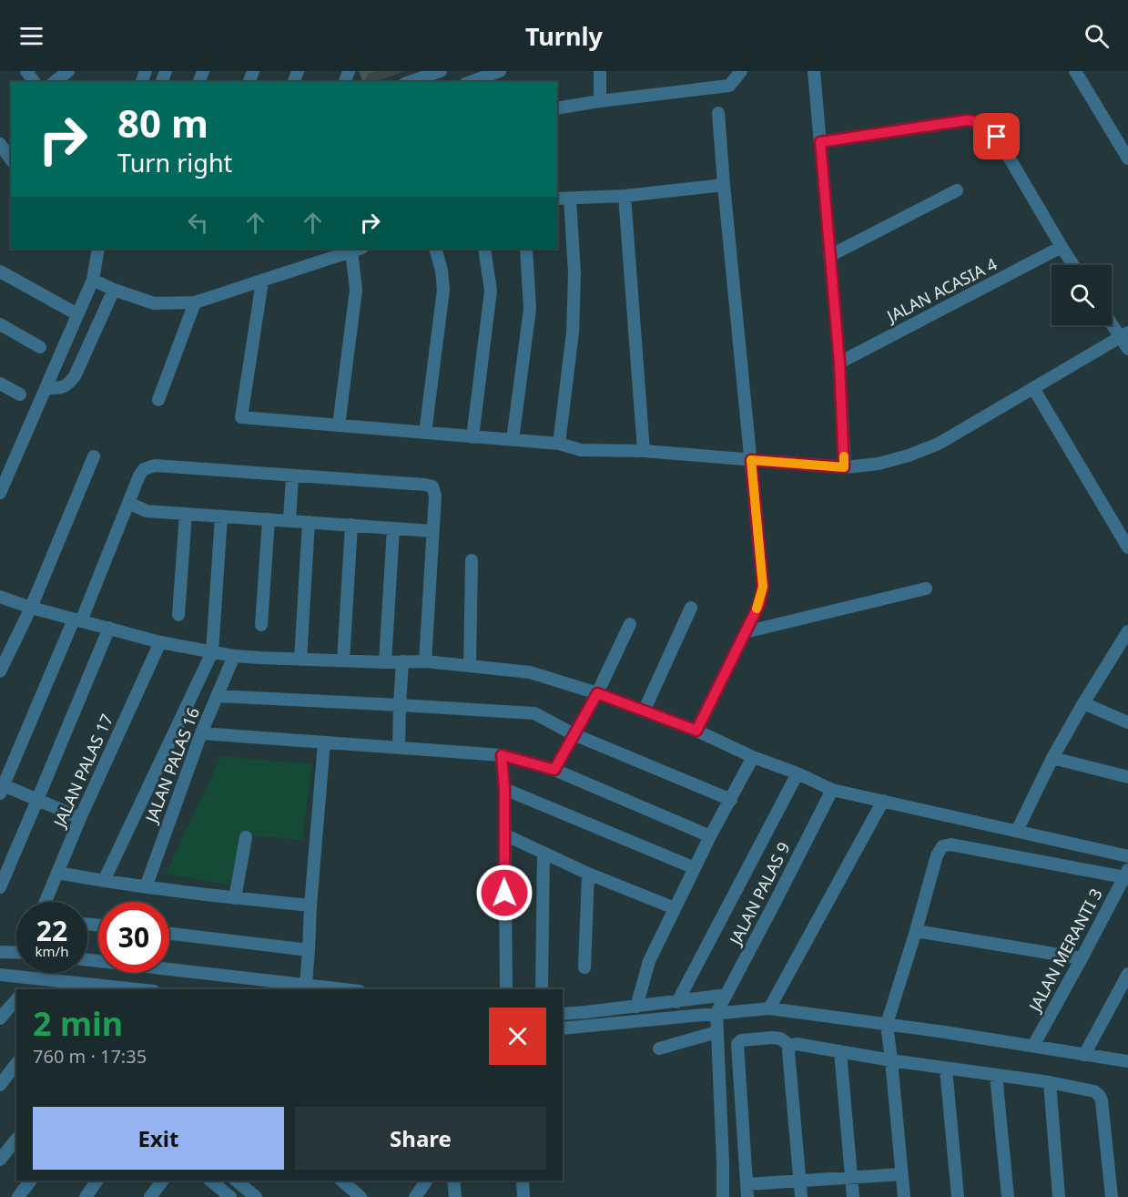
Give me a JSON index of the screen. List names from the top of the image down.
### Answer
{
  "streets": {
    "street": [
      "JALAN ACASIA 4",
      "JALAN PALAS 16",
      "JALAN PALAS 17",
      "JALAN PALAS 9",
      "JALAN MERANTI 3"
    ]
  },
  "page": {
    "header": "Turnly",
    "turn": ["80 m", "Turn right"],
    "speed": "22 km/h",
    "limit": "30",
    "heading": ["2 min", "760 m · 17:35"],
    "buttons": ["Exit", "Share"]
  }
}
